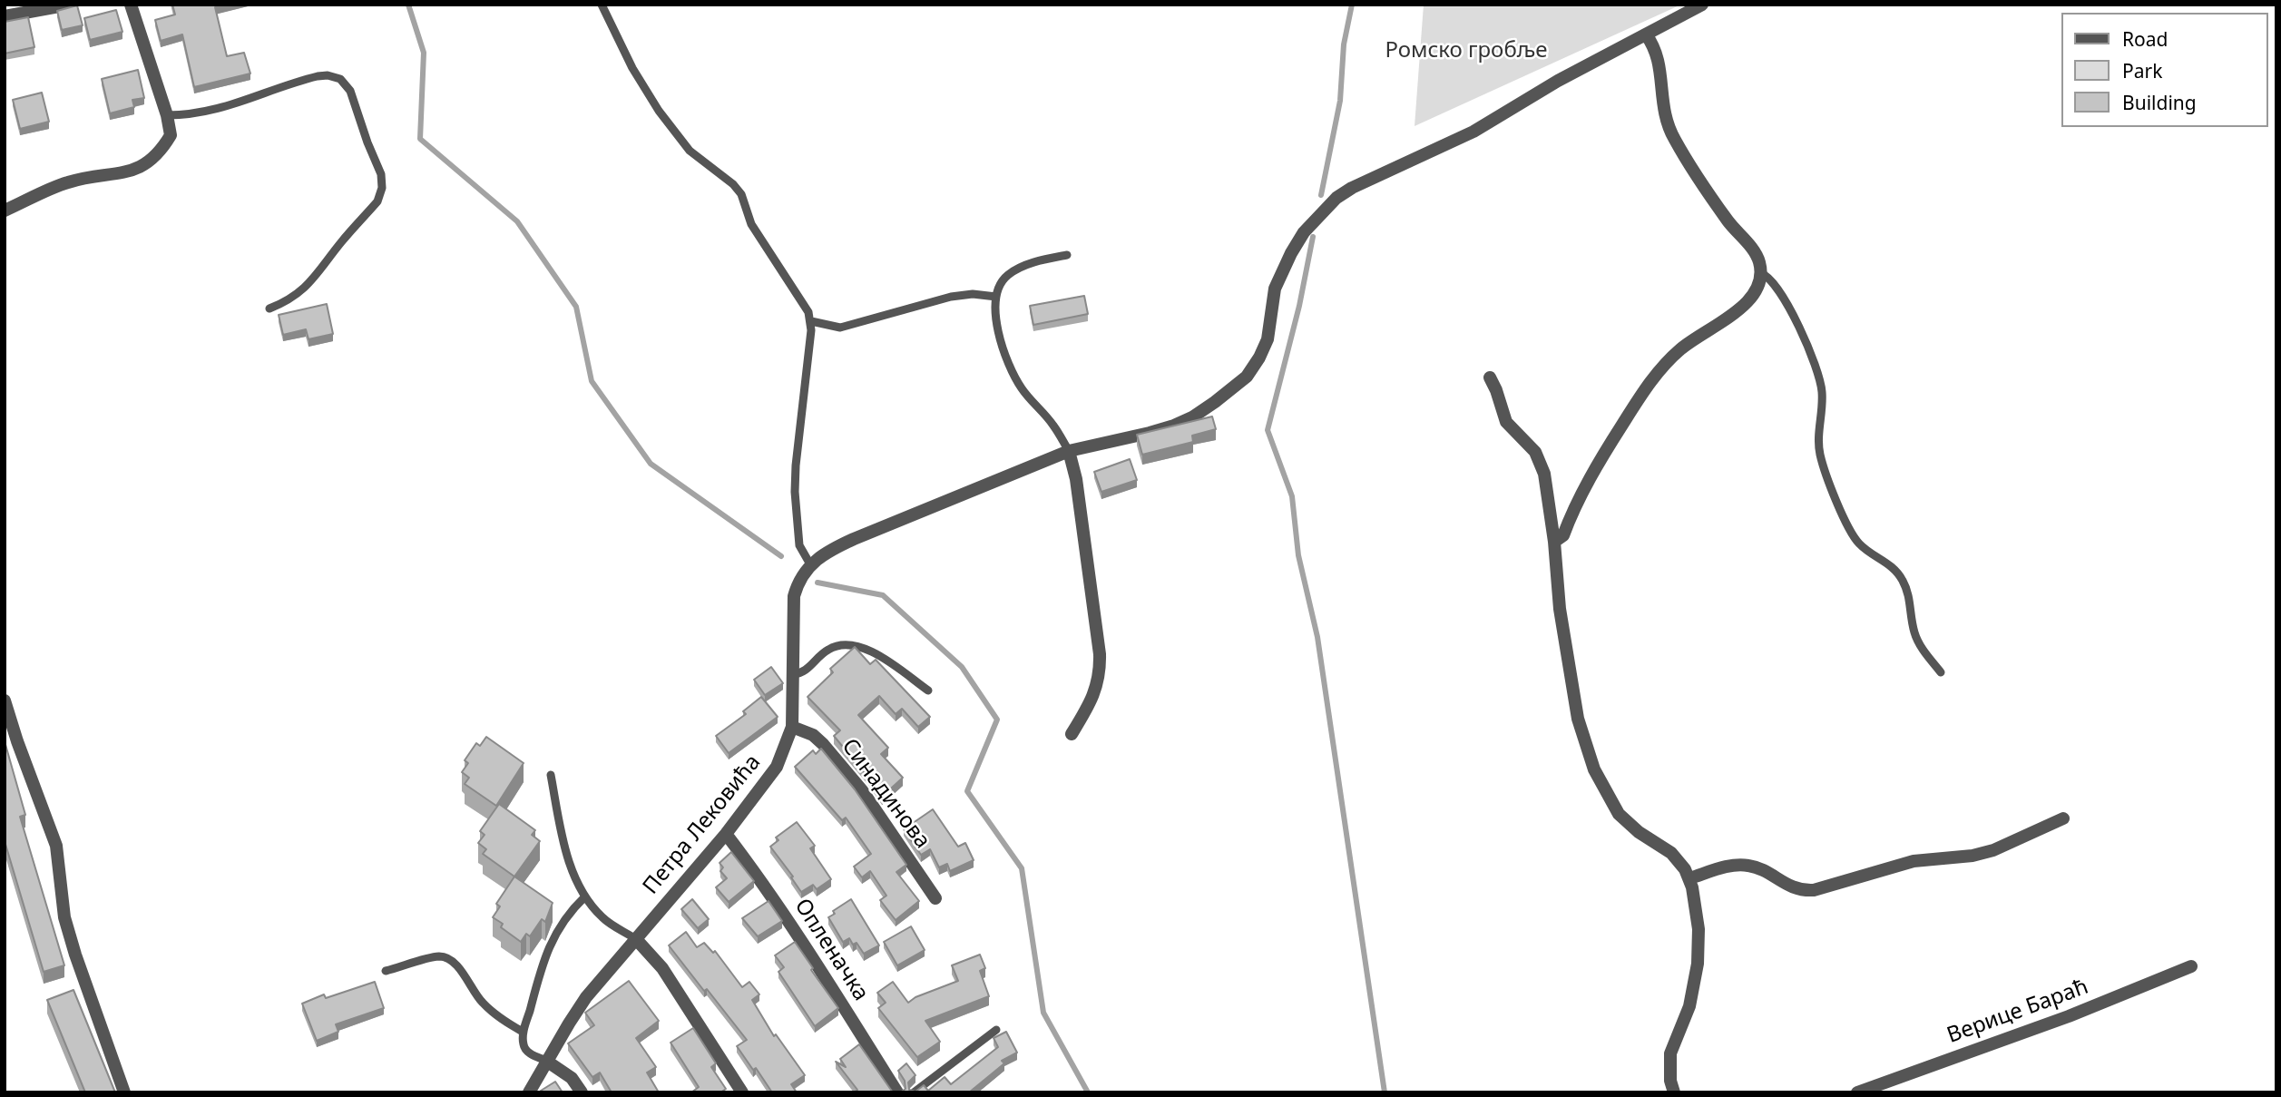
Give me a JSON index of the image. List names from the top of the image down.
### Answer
{
  "streets": {
    "street": [
      "Синадинова",
      "Петра Лековића",
      "Опленачка",
      "Верице Бараћ"
    ]
  },
  "crossings": [
    ["Синадинова", "Петра Лековића"],
    ["Петра Лековића", "Опленачка"]
  ],
  "parks": ["Ромско гробље"],
  "legend": ["Road", "Park", "Building"]
}
